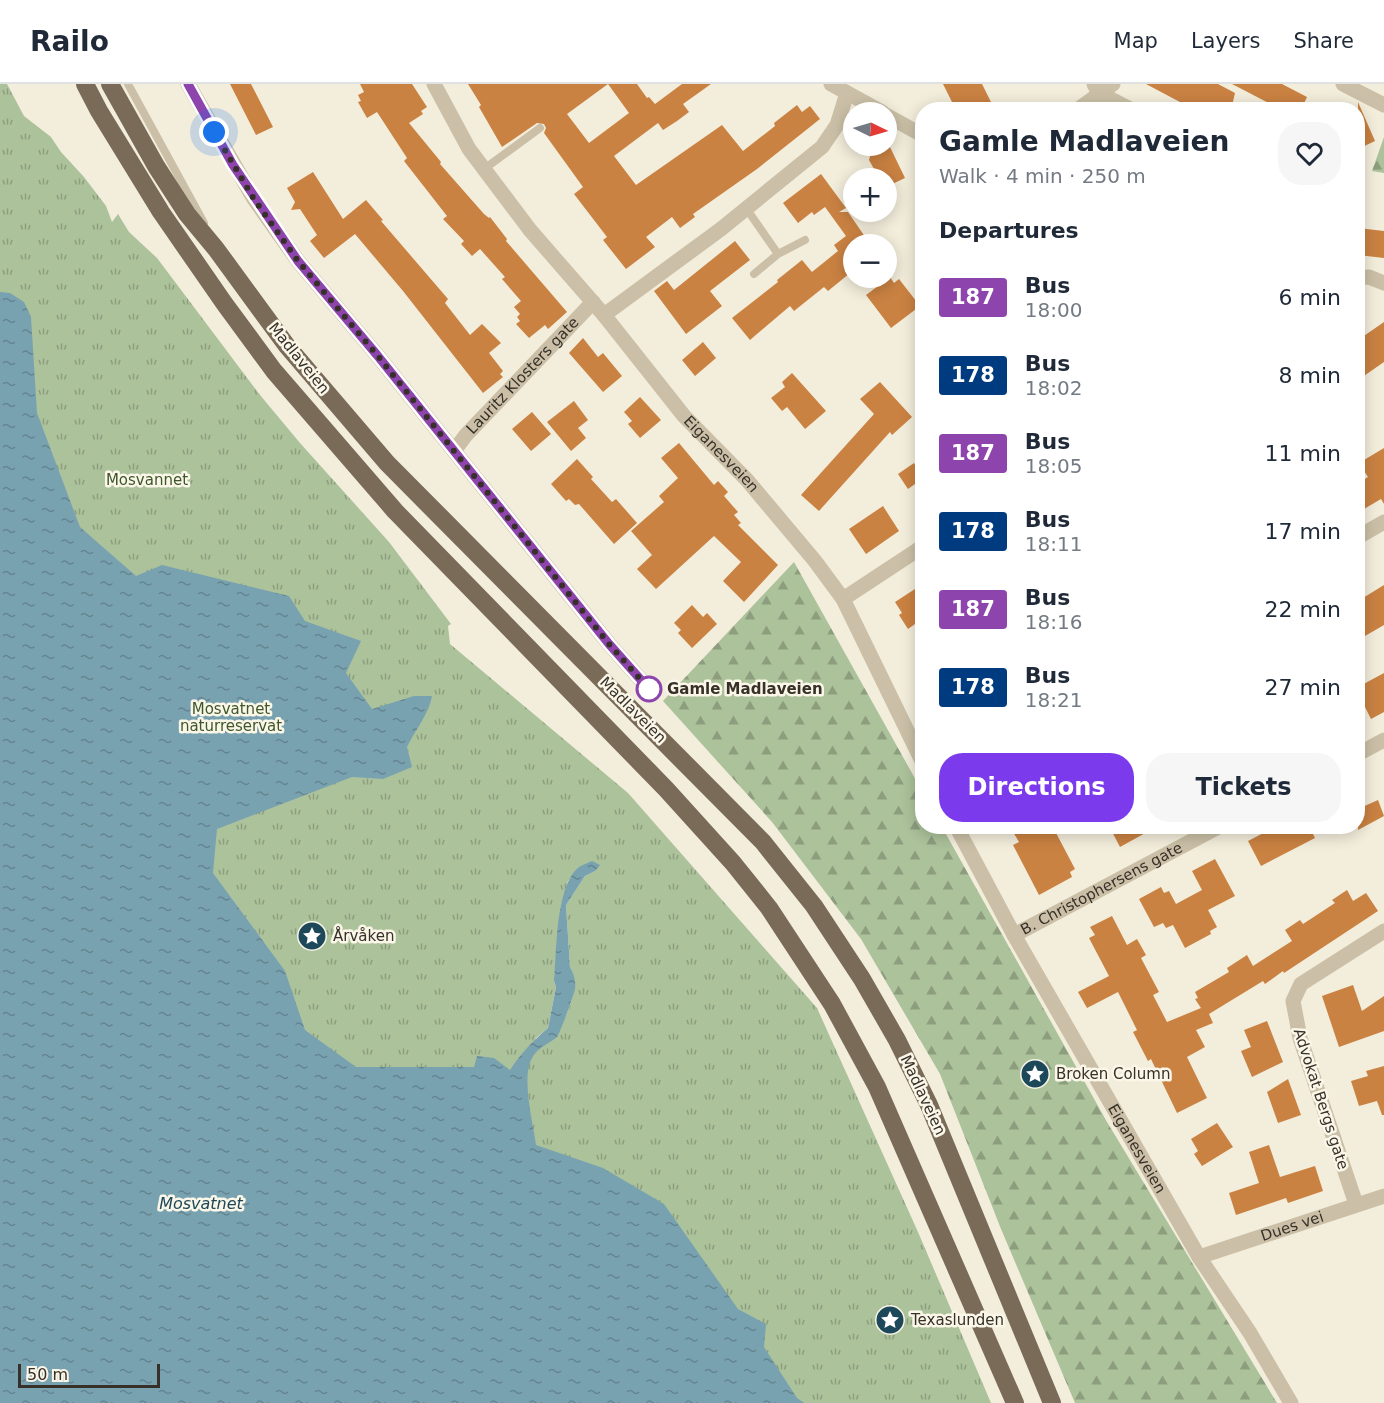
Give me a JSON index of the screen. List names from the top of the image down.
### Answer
{
  "streets": {
    "main road": ["Madlaveien"],
    "street": [
      "Lauritz Klosters gate",
      "Eiganesveien",
      "B. Christophersens gate",
      "Advokat Bergs gate",
      "Dues vei"
    ]
  },
  "crossings": [
    ["Lauritz Klosters gate", "Eiganesveien"],
    ["Eiganesveien", "B. Christophersens gate"],
    ["Eiganesveien", "Dues vei"],
    ["Advokat Bergs gate", "Dues vei"]
  ],
  "water": ["Mosvatnet"],
  "parks": ["Mosvannet", "Mosvatnet naturreservat"],
  "places": {
    "other": ["Gamle Madlaveien"],
    "place": ["Årvåken", "Broken Column", "Texaslunden"]
  },
  "lines": ["bus line 187"],
  "scale_bar": "50 m",
  "north": "right",
  "page": {
    "header": "Railo",
    "nav": ["Map", "Layers", "Share"],
    "map_buttons": ["+", "−"],
    "heading": [
      ["Gamle Madlaveien", "Walk · 4 min · 250 m"],
      "Departures"
    ],
    "list": [
      {
        "mark": "187",
        "name": "Bus",
        "note": "18:00",
        "value": "6 min"
      },
      {
        "mark": "178",
        "name": "Bus",
        "note": "18:02",
        "value": "8 min"
      },
      {
        "mark": "187",
        "name": "Bus",
        "note": "18:05",
        "value": "11 min"
      },
      {
        "mark": "178",
        "name": "Bus",
        "note": "18:11",
        "value": "17 min"
      },
      {
        "mark": "187",
        "name": "Bus",
        "note": "18:16",
        "value": "22 min"
      },
      {
        "mark": "178",
        "name": "Bus",
        "note": "18:21",
        "value": "27 min"
      }
    ],
    "buttons": ["Directions", "Tickets"],
    "scale": "50 m"
  }
}
